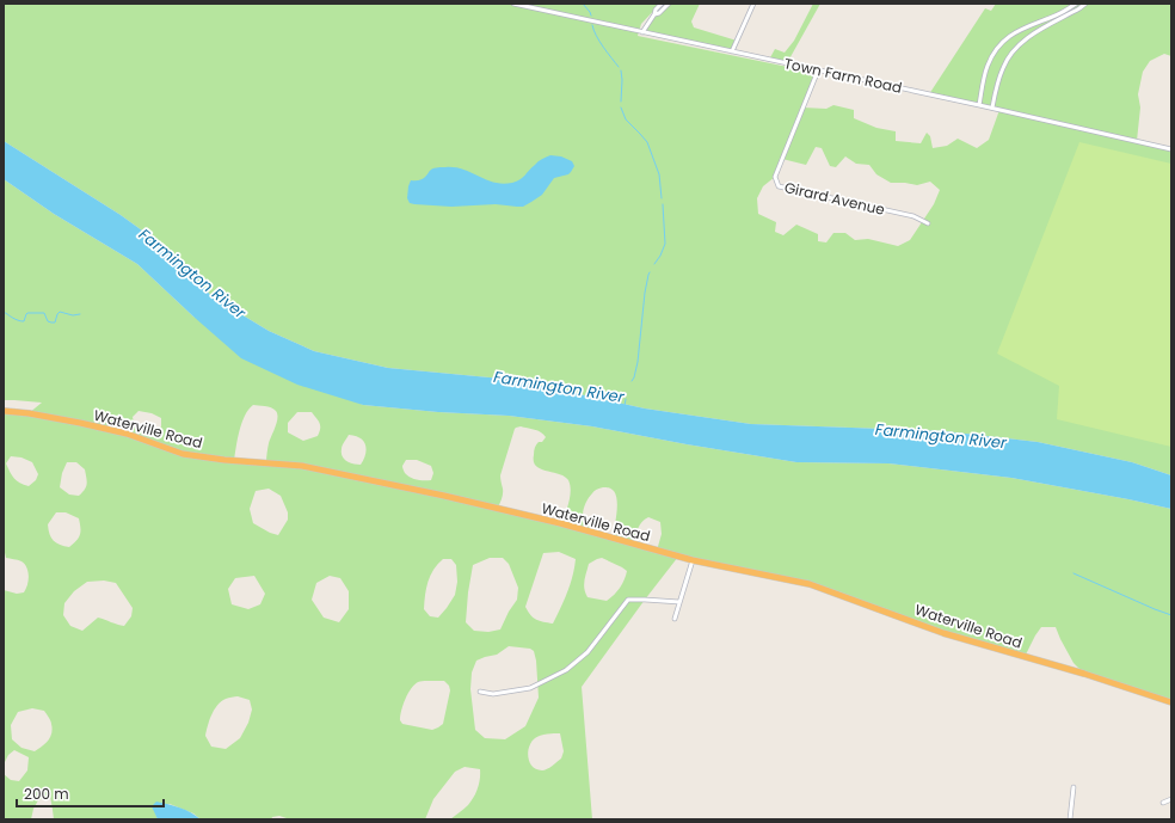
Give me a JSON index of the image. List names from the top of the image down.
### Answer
{
  "streets": {
    "highway": ["Waterville Road"],
    "street": ["Town Farm Road", "Girard Avenue"]
  },
  "crossings": [
    ["Town Farm Road", "Girard Avenue"]
  ],
  "water": ["Farmington River"],
  "scale_bar": "200 m"
}
